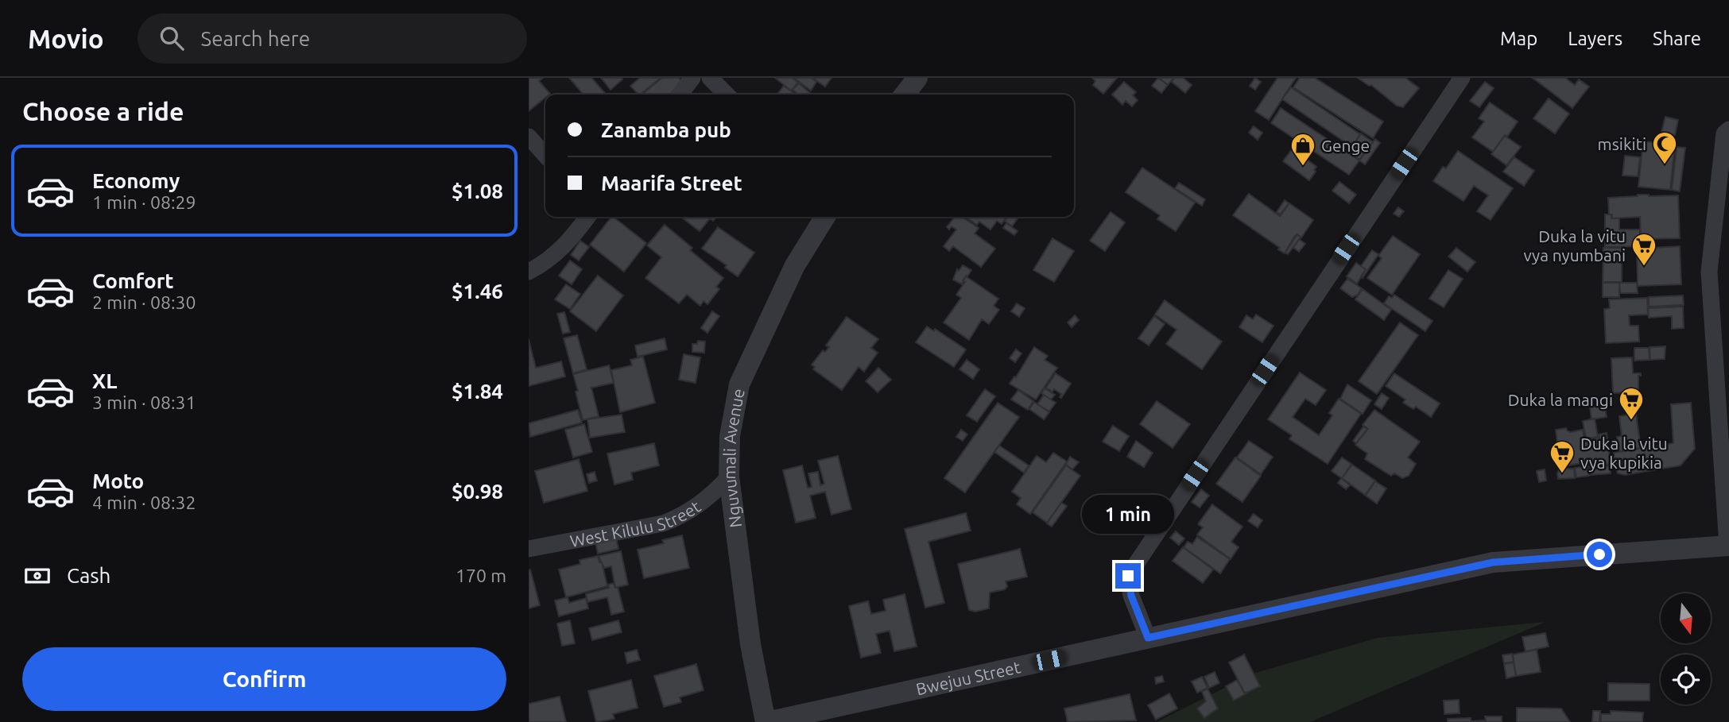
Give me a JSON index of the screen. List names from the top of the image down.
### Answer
{
  "streets": {
    "street": ["Nguvumali Avenue", "West Kilulu Street", "Bwejuu Street"]
  },
  "crossings": [
    ["Nguvumali Avenue", "West Kilulu Street"],
    ["Nguvumali Avenue", "Bwejuu Street"]
  ],
  "places": {
    "mosque": ["msikiti"],
    "shop": ["Genge"],
    "supermarket": ["Duka la vitu vya nyumbani", "Duka la mangi", "Duka la vitu vya kupikia"]
  },
  "north": "bottom",
  "page": {
    "header": "Movio",
    "search": "Search here",
    "nav": ["Map", "Layers", "Share"],
    "heading": "Choose a ride",
    "banner": ["Zanamba pub", "Maarifa Street"],
    "list": [
      {
        "name": "Economy",
        "note": "1 min · 08:29",
        "value": "$1.08"
      },
      {
        "name": "Comfort",
        "note": "2 min · 08:30",
        "value": "$1.46"
      },
      {
        "name": "XL",
        "note": "3 min · 08:31",
        "value": "$1.84"
      },
      {
        "name": "Moto",
        "note": "4 min · 08:32",
        "value": "$0.98"
      }
    ],
    "bubble": "1 min",
    "pay": ["Cash", "170 m"],
    "buttons": "Confirm"
  }
}
